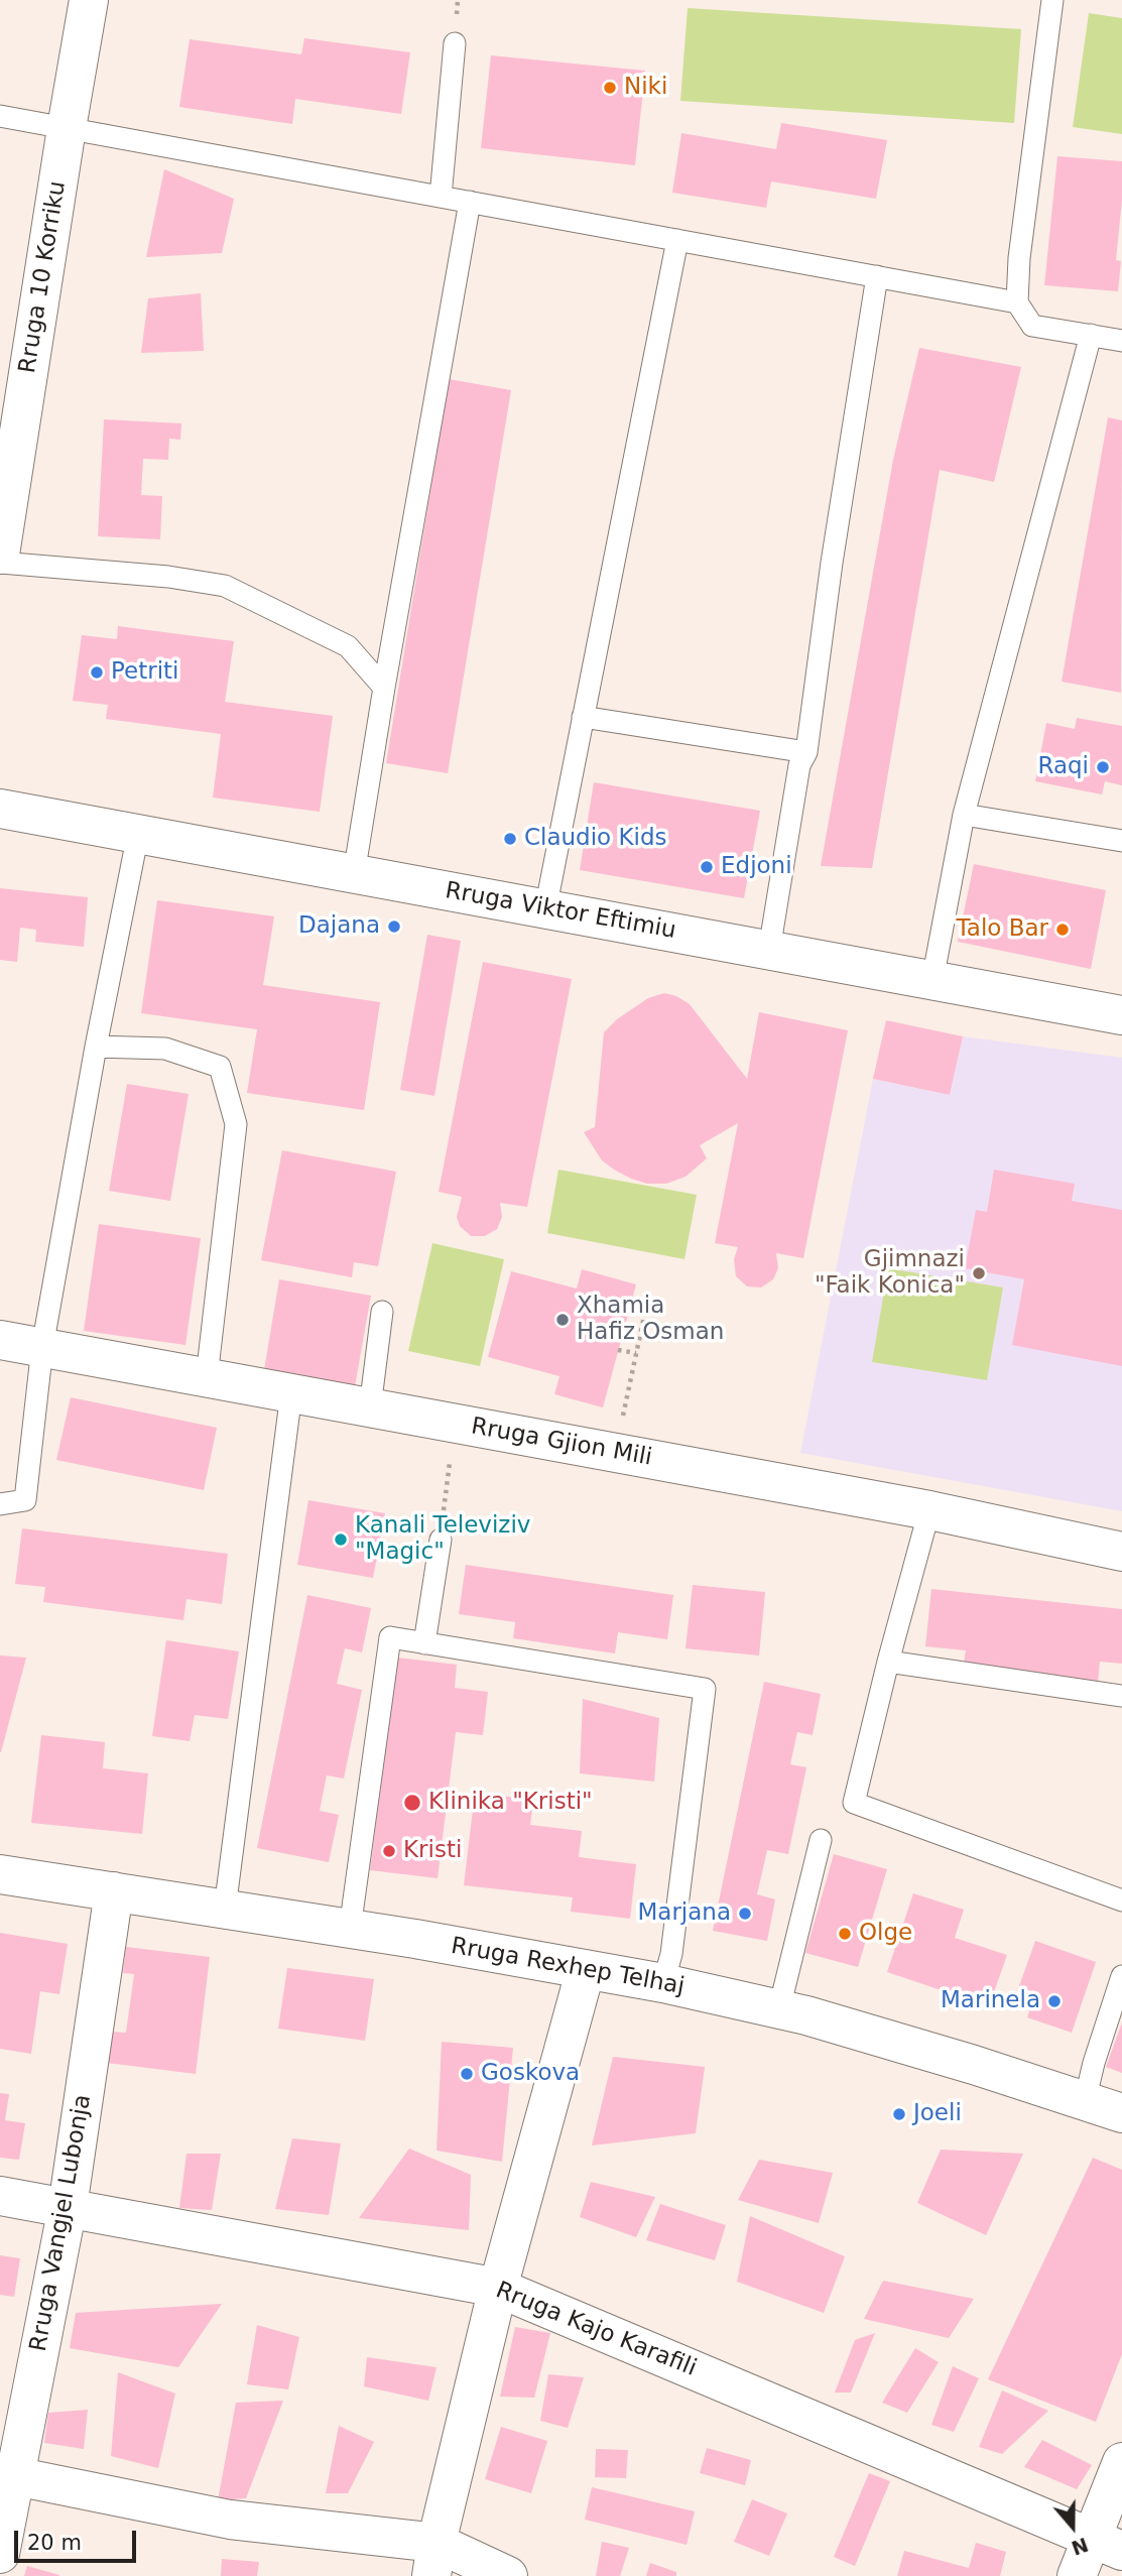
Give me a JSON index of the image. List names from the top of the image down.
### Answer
{
  "streets": {
    "street": [
      "Rruga 10 Korriku",
      "Rruga Viktor Eftimiu",
      "Rruga Gjion Mili",
      "Rruga Rexhep Telhaj",
      "Rruga Vangjel Lubonja",
      "Rruga Kajo Karafili"
    ]
  },
  "crossings": [
    ["Rruga Rexhep Telhaj", "Rruga Vangjel Lubonja"],
    ["Rruga Vangjel Lubonja", "Rruga Kajo Karafili"]
  ],
  "places": [
    "Niki",
    "Petriti",
    "Raqi",
    "Claudio Kids",
    "Edjoni",
    "Dajana",
    "Talo Bar",
    "Gjimnazi \"Faik Konica\"",
    "Xhamia Hafiz Osman",
    "Kanali Televiziv \"Magic\"",
    "Klinika \"Kristi\"",
    "Kristi",
    "Marjana",
    "Olge",
    "Marinela",
    "Goskova",
    "Joeli"
  ],
  "scale_bar": "20 m",
  "north": "bottom"
}
